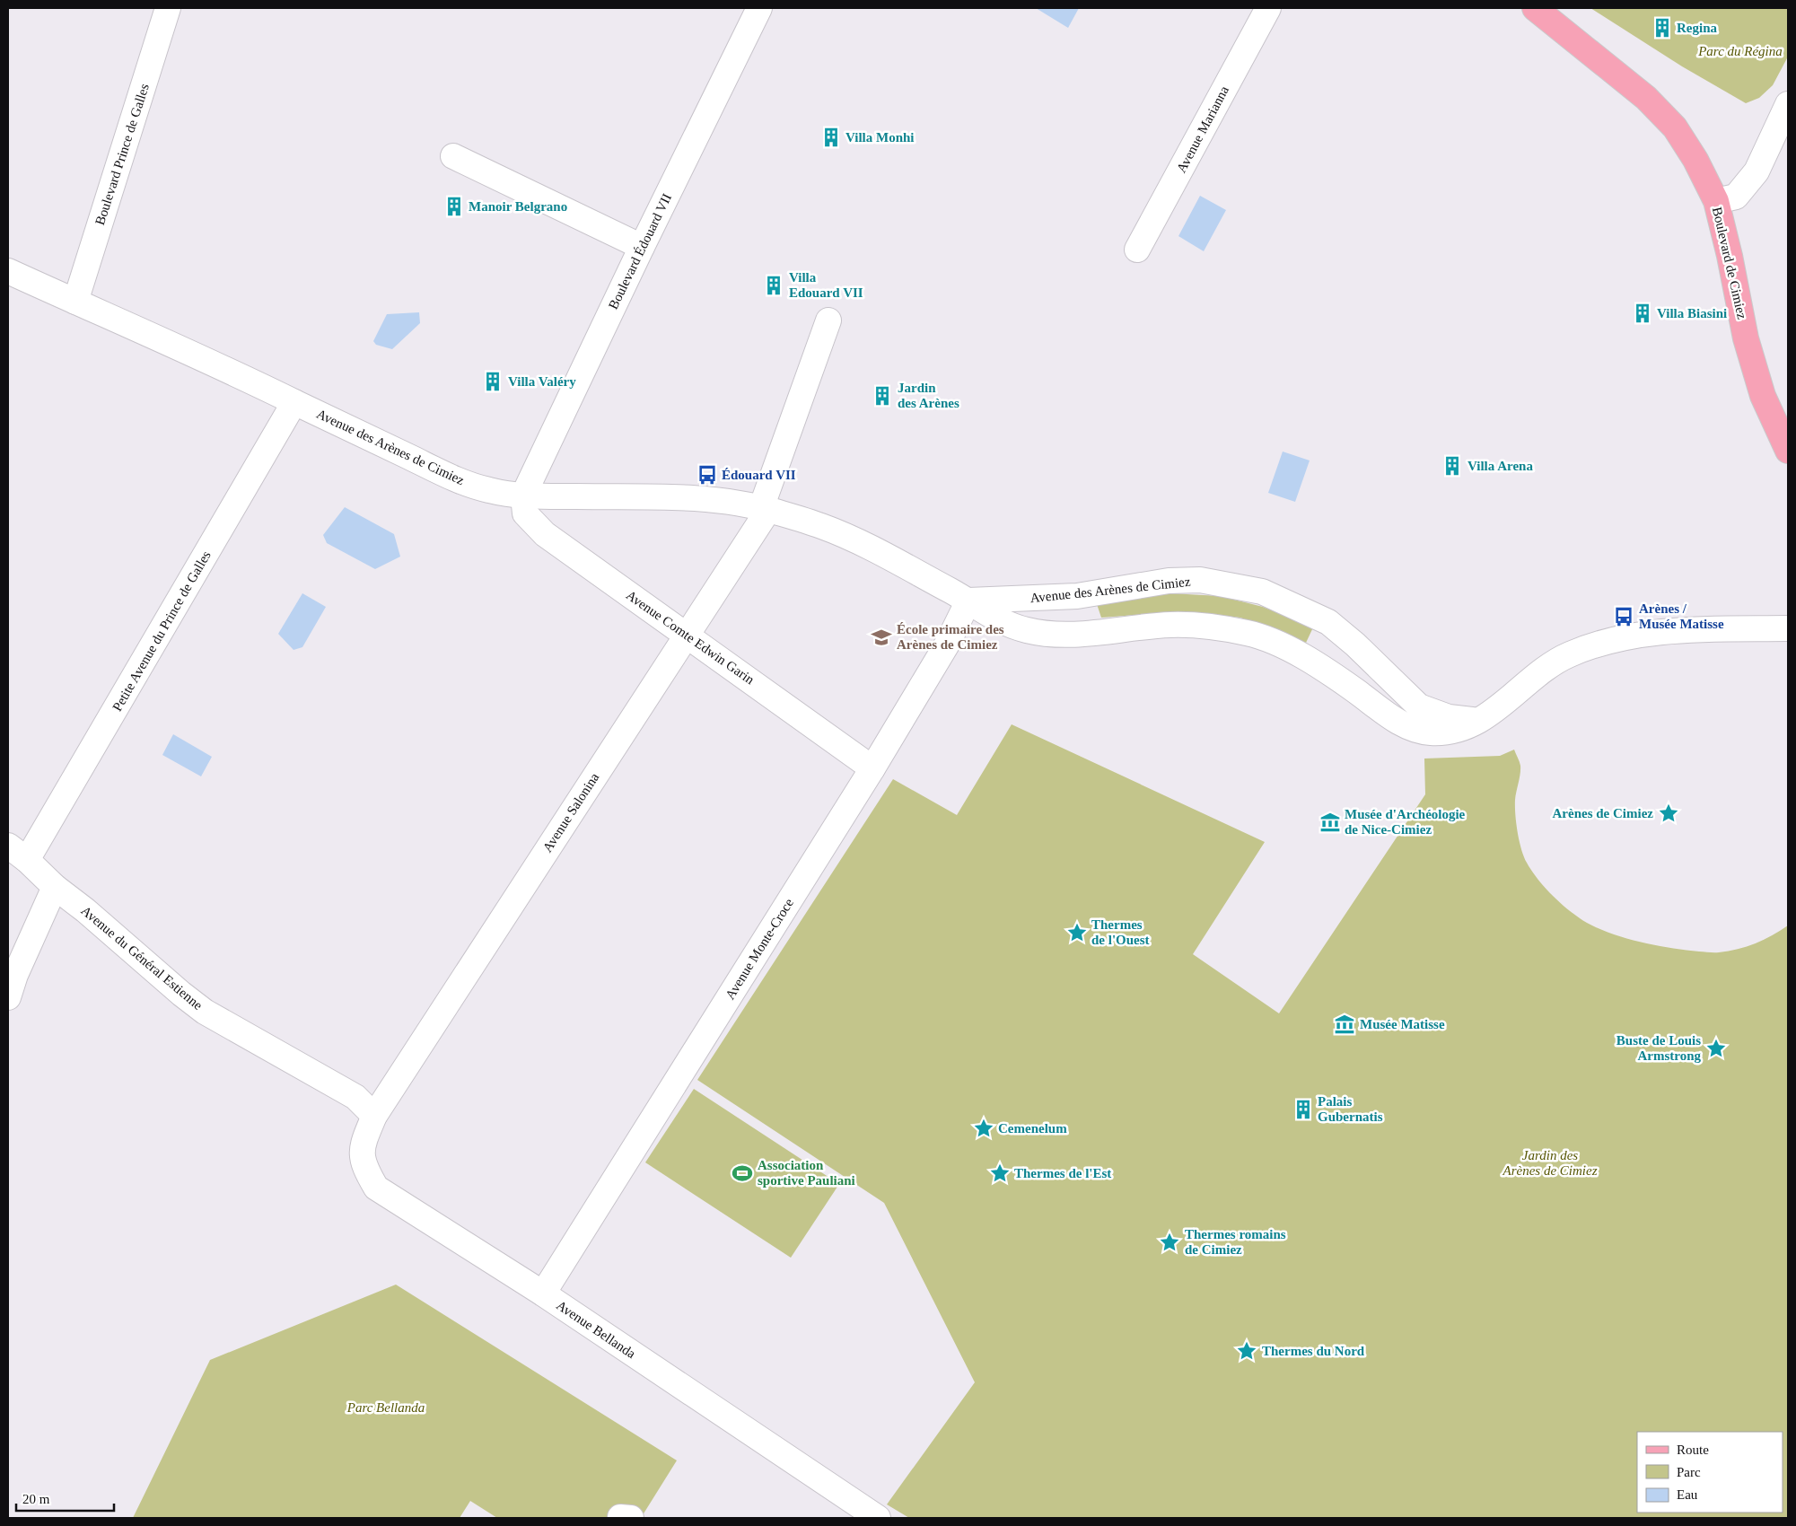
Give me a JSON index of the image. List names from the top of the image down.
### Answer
{
  "streets": {
    "main road": ["Boulevard de Cimiez"],
    "street": [
      "Avenue Marianna",
      "Boulevard Prince de Galles",
      "Boulevard Édouard VII",
      "Avenue des Arènes de Cimiez",
      "Petite Avenue du Prince de Galles",
      "Avenue Comte Edwin Garin",
      "Avenue Salonina",
      "Avenue Monte-Croce",
      "Avenue du Général Estienne",
      "Avenue Bellanda"
    ]
  },
  "crossings": [
    ["Boulevard Prince de Galles", "Avenue des Arènes de Cimiez"],
    ["Boulevard Édouard VII", "Avenue des Arènes de Cimiez"],
    ["Boulevard Édouard VII", "Avenue Comte Edwin Garin"],
    ["Avenue des Arènes de Cimiez", "Petite Avenue du Prince de Galles"],
    ["Avenue des Arènes de Cimiez", "Avenue Comte Edwin Garin"],
    ["Avenue des Arènes de Cimiez", "Avenue Salonina"],
    ["Avenue des Arènes de Cimiez", "Avenue Monte-Croce"],
    ["Petite Avenue du Prince de Galles", "Avenue du Général Estienne"],
    ["Avenue Comte Edwin Garin", "Avenue Salonina"],
    ["Avenue Comte Edwin Garin", "Avenue Monte-Croce"],
    ["Avenue Salonina", "Avenue du Général Estienne"],
    ["Avenue Salonina", "Avenue Bellanda"],
    ["Avenue Monte-Croce", "Avenue Bellanda"],
    ["Avenue du Général Estienne", "Avenue Bellanda"]
  ],
  "parks": ["Parc du Régina", "Jardin des Arènes de Cimiez", "Parc Bellanda"],
  "places": {
    "building": [
      "Regina",
      "Villa Monhi",
      "Manoir Belgrano",
      "Villa Edouard VII",
      "Villa Biasini",
      "Villa Valéry",
      "Jardin des Arènes",
      "Villa Arena",
      "Palais Gubernatis"
    ],
    "bus stop": ["Édouard VII", "Arènes / Musée Matisse"],
    "school or university": ["École primaire des Arènes de Cimiez"],
    "place": [
      "Arènes de Cimiez",
      "Thermes de l'Ouest",
      "Buste de Louis Armstrong",
      "Cemenelum",
      "Thermes de l'Est",
      "Thermes romains de Cimiez",
      "Thermes du Nord"
    ],
    "museum": ["Musée d'Archéologie de Nice-Cimiez", "Musée Matisse"],
    "sports": ["Association sportive Pauliani"]
  },
  "legend": ["Route", "Parc", "Eau"],
  "scale_bar": "20 m"
}
